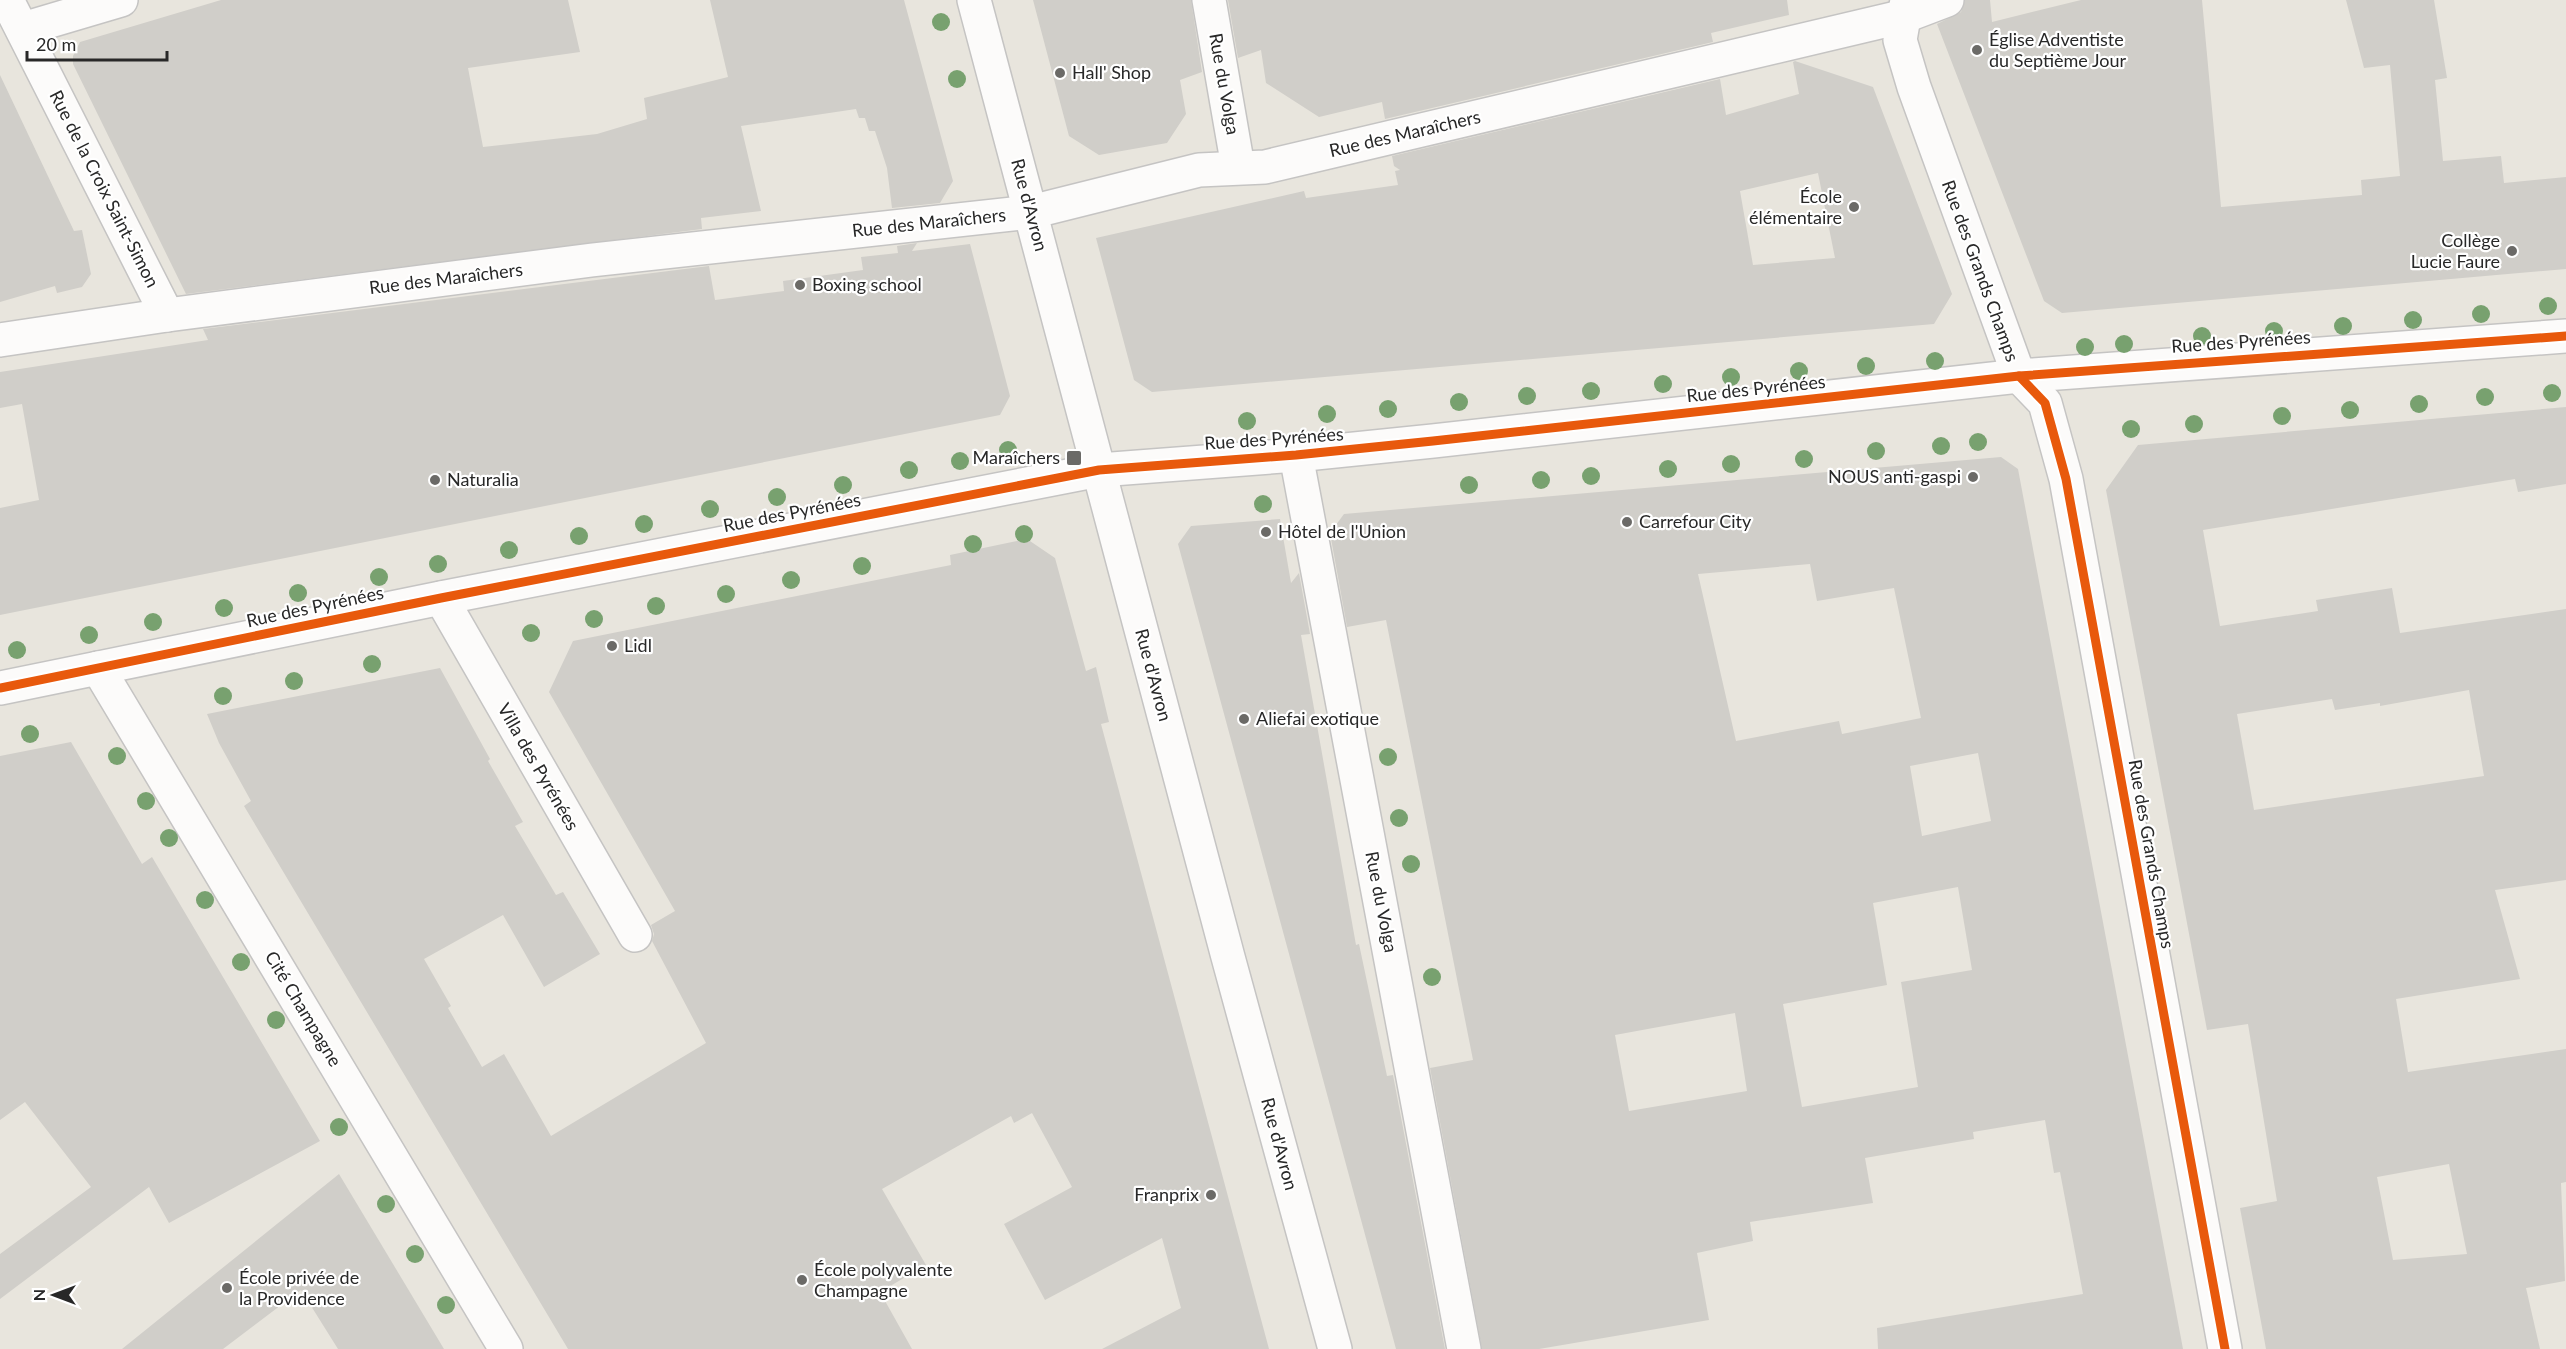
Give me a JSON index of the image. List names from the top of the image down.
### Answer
{
  "streets": {
    "street": [
      "Rue du Volga",
      "Rue des Maraîchers",
      "Rue de la Croix Saint-Simon",
      "Rue d'Avron",
      "Rue des Grands Champs",
      "Rue des Pyrénées",
      "Villa des Pyrénées",
      "Cité Champagne"
    ]
  },
  "crossings": [
    ["Rue du Volga", "Rue des Maraîchers"],
    ["Rue du Volga", "Rue des Pyrénées"],
    ["Rue des Maraîchers", "Rue de la Croix Saint-Simon"],
    ["Rue des Maraîchers", "Rue d'Avron"],
    ["Rue des Maraîchers", "Rue des Grands Champs"],
    ["Rue d'Avron", "Rue des Pyrénées"],
    ["Rue des Grands Champs", "Rue des Pyrénées"],
    ["Rue des Pyrénées", "Villa des Pyrénées"],
    ["Rue des Pyrénées", "Cité Champagne"]
  ],
  "places": {
    "other": [
      "Église Adventiste du Septième Jour",
      "Hall' Shop",
      "École élémentaire",
      "Collège Lucie Faure",
      "Boxing school",
      "NOUS anti-gaspi",
      "Naturalia",
      "Carrefour City",
      "Hôtel de l'Union",
      "Lidl",
      "Aliefai exotique",
      "Franprix",
      "École polyvalente Champagne",
      "École privée de la Providence"
    ],
    "transit": ["Maraîchers"]
  },
  "scale_bar": "20 m",
  "north": "left"
}
